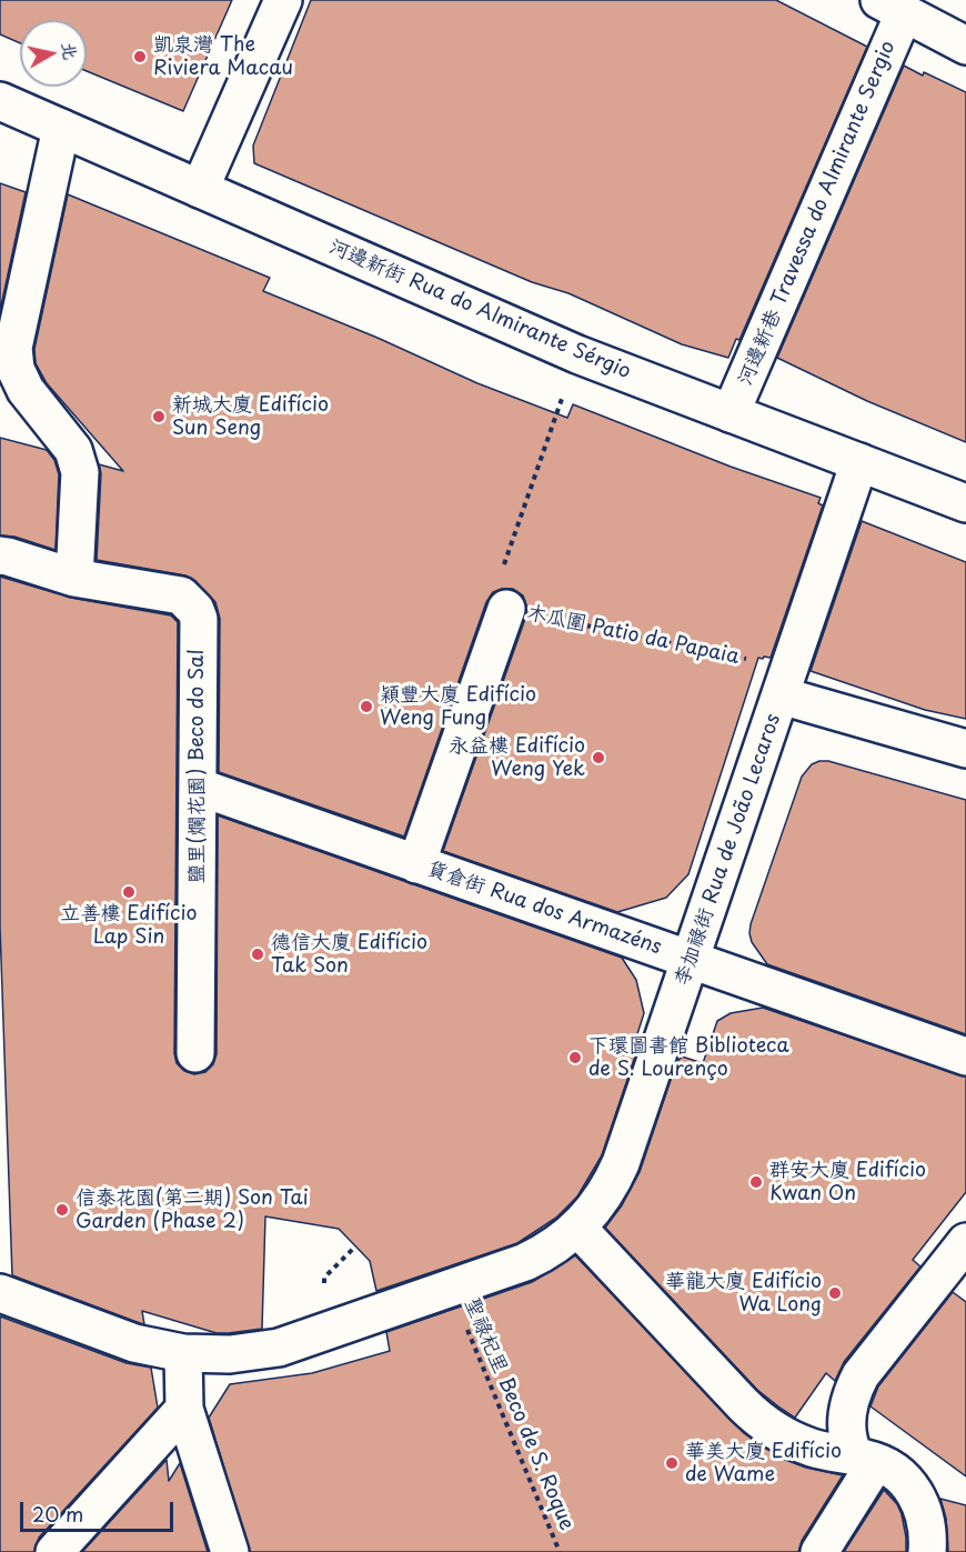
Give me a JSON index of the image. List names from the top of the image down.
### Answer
{
  "streets": {
    "street": [
      "河邊新巷 Travessa do Almirante Sergio",
      "河邊新街 Rua do Almirante Sérgio",
      "木瓜圍 Patio da Papaia",
      "鹽里(爛花園) Beco do Sal",
      "李加祿街 Rua de João Lecaros",
      "貨倉街 Rua dos Armazéns"
    ],
    "path": ["聖祿杞里 Beco de S. Roque"]
  },
  "crossings": [
    ["河邊新巷 Travessa do Almirante Sergio", "河邊新街 Rua do Almirante Sérgio"],
    ["河邊新街 Rua do Almirante Sérgio", "李加祿街 Rua de João Lecaros"],
    ["木瓜圍 Patio da Papaia", "李加祿街 Rua de João Lecaros"],
    ["木瓜圍 Patio da Papaia", "貨倉街 Rua dos Armazéns"],
    ["鹽里(爛花園) Beco do Sal", "貨倉街 Rua dos Armazéns"],
    ["李加祿街 Rua de João Lecaros", "貨倉街 Rua dos Armazéns"],
    ["李加祿街 Rua de João Lecaros", "聖祿杞里 Beco de S. Roque"]
  ],
  "places": [
    "凱泉灣 The Riviera Macau",
    "新城大廈 Edifício Sun Seng",
    "穎豐大廈 Edifício Weng Fung",
    "永益樓 Edifício Weng Yek",
    "立善樓 Edifício Lap Sin",
    "德信大廈 Edifício Tak Son",
    "下環圖書館 Biblioteca de S. Lourenço",
    "群安大廈 Edifício Kwan On",
    "信泰花園(第二期) Son Tai Garden (Phase 2)",
    "華龍大廈 Edifício Wa Long",
    "華美大廈 Edifício de Wame"
  ],
  "scale_bar": "20 m",
  "north": "right"
}
